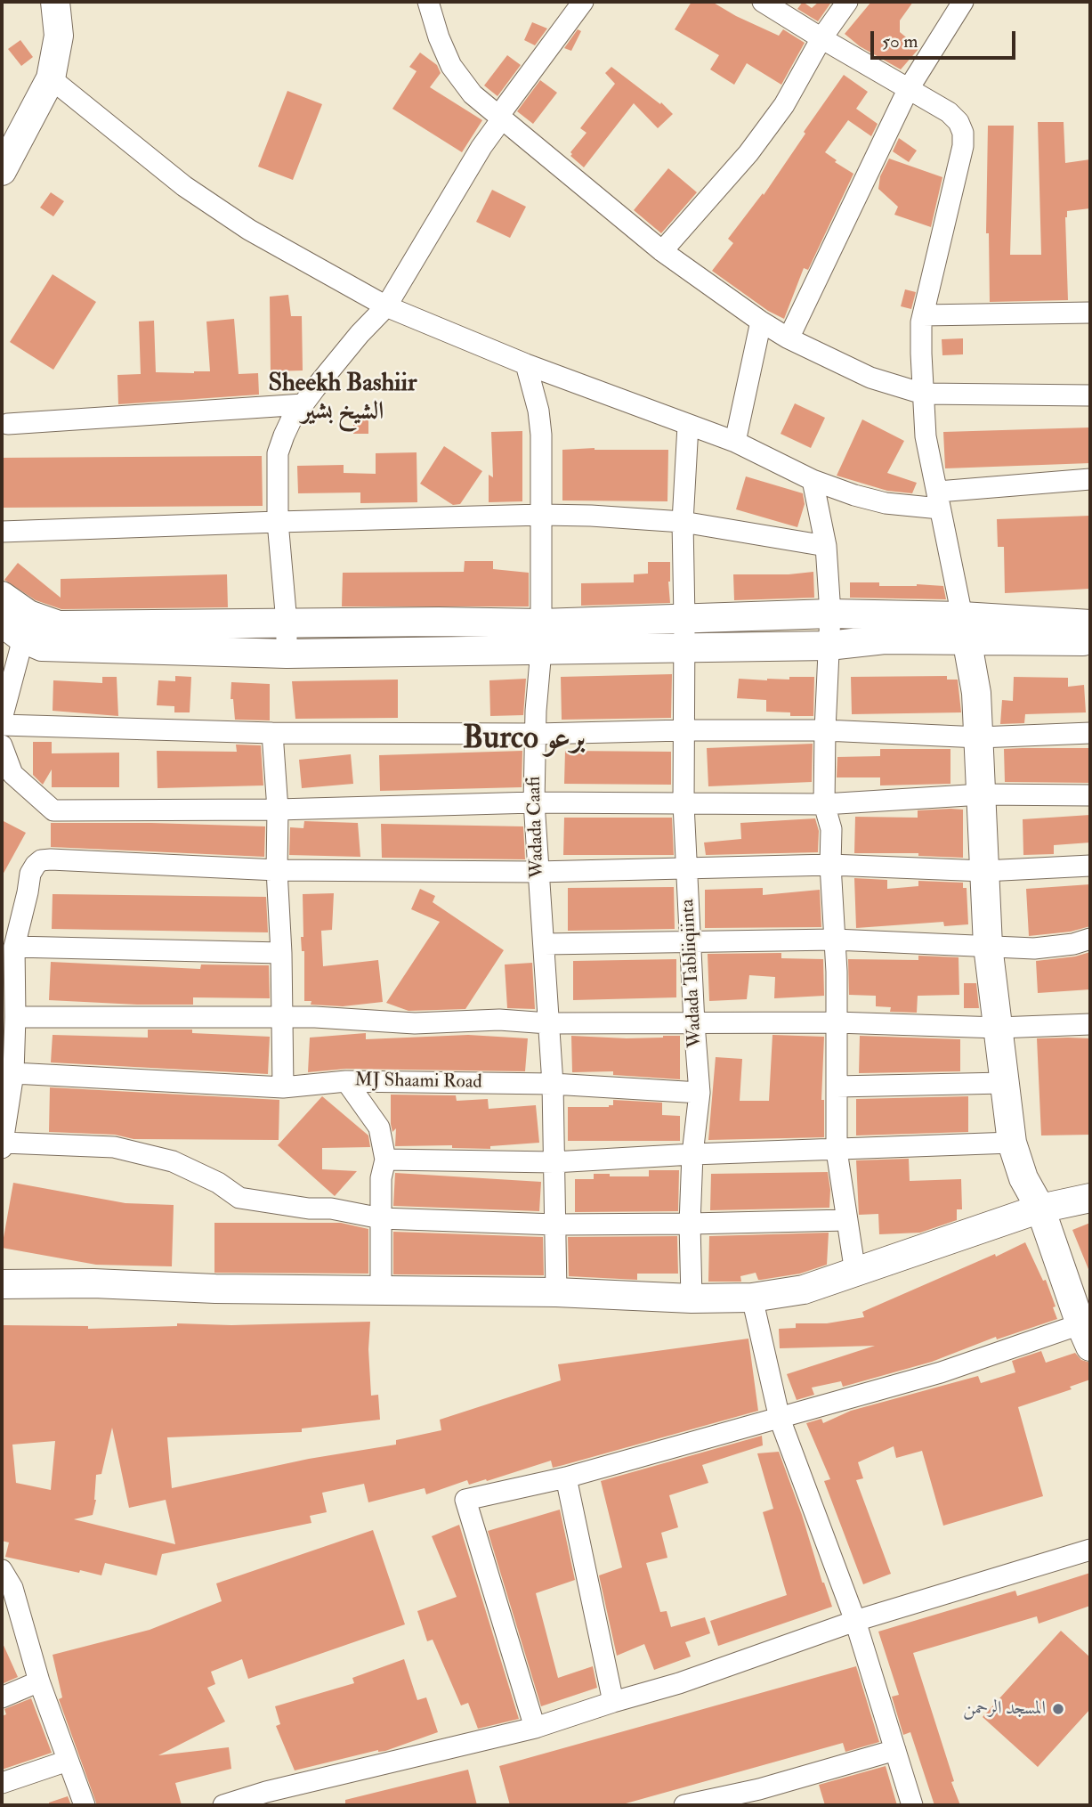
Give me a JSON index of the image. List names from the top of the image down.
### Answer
{
  "streets": {
    "street": ["Wadada Caafi", "Wadada Tabliiqiinta", "MJ Shaami Road"]
  },
  "crossings": [
    ["Wadada Caafi", "MJ Shaami Road"],
    ["Wadada Tabliiqiinta", "MJ Shaami Road"]
  ],
  "districts": ["Sheekh Bashiir الشيخ بشير", "Burco برعو"],
  "places": ["المسجد الرحمن"],
  "scale_bar": "50 m"
}
